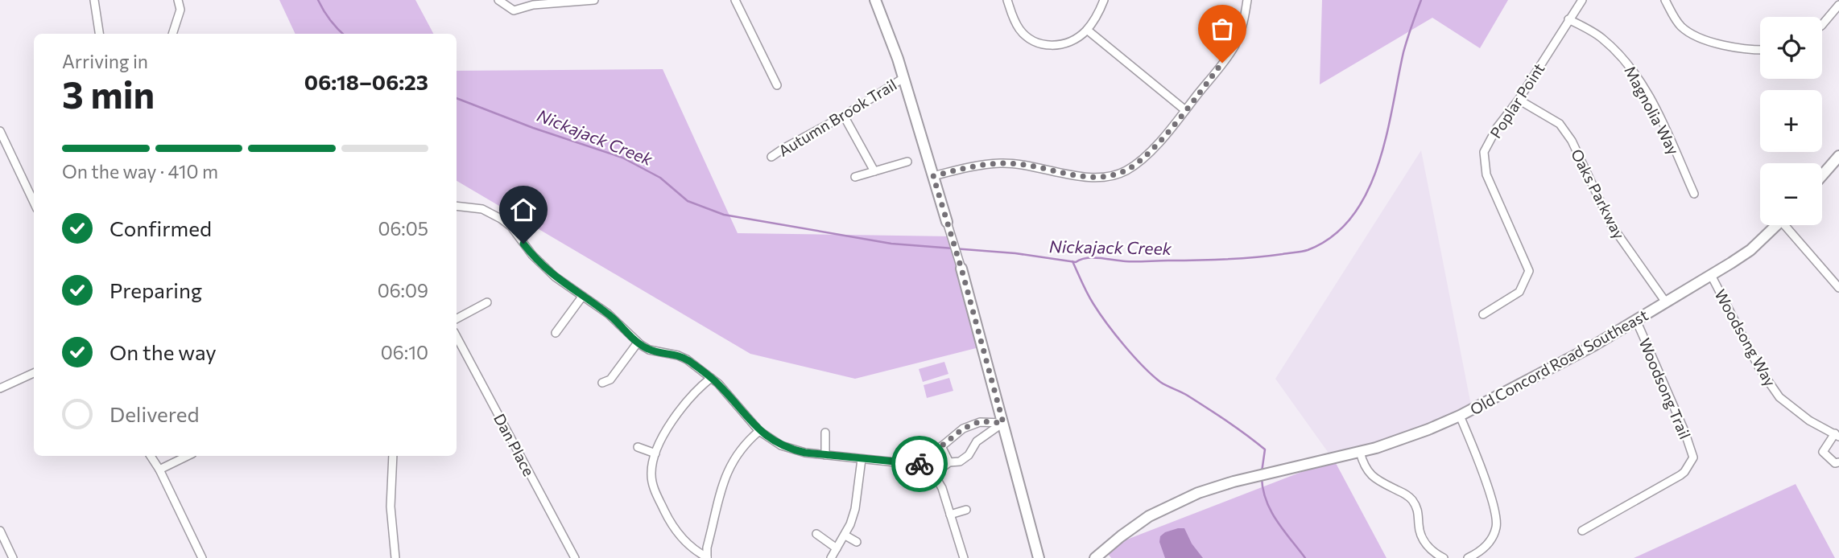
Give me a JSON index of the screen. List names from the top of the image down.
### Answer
{
  "streets": {
    "street": [
      "Poplar Point",
      "Magnolia Way",
      "Autumn Brook Trail",
      "Oaks Parkway",
      "Woodsong Way",
      "Old Concord Road Southeast",
      "Woodsong Trail",
      "Dan Place"
    ]
  },
  "crossings": [
    ["Poplar Point", "Magnolia Way"],
    ["Poplar Point", "Oaks Parkway"],
    ["Oaks Parkway", "Old Concord Road Southeast"],
    ["Woodsong Way", "Old Concord Road Southeast"],
    ["Old Concord Road Southeast", "Woodsong Trail"]
  ],
  "water": ["Nickajack Creek"],
  "page": {
    "map_buttons": ["+", "−"],
    "heading": ["3 min", "Arriving in", "06:18–06:23"],
    "bar": "On the way · 410 m",
    "list": [
      ["Confirmed", "06:05"],
      ["Preparing", "06:09"],
      ["On the way", "06:10"],
      "Delivered"
    ]
  }
}
